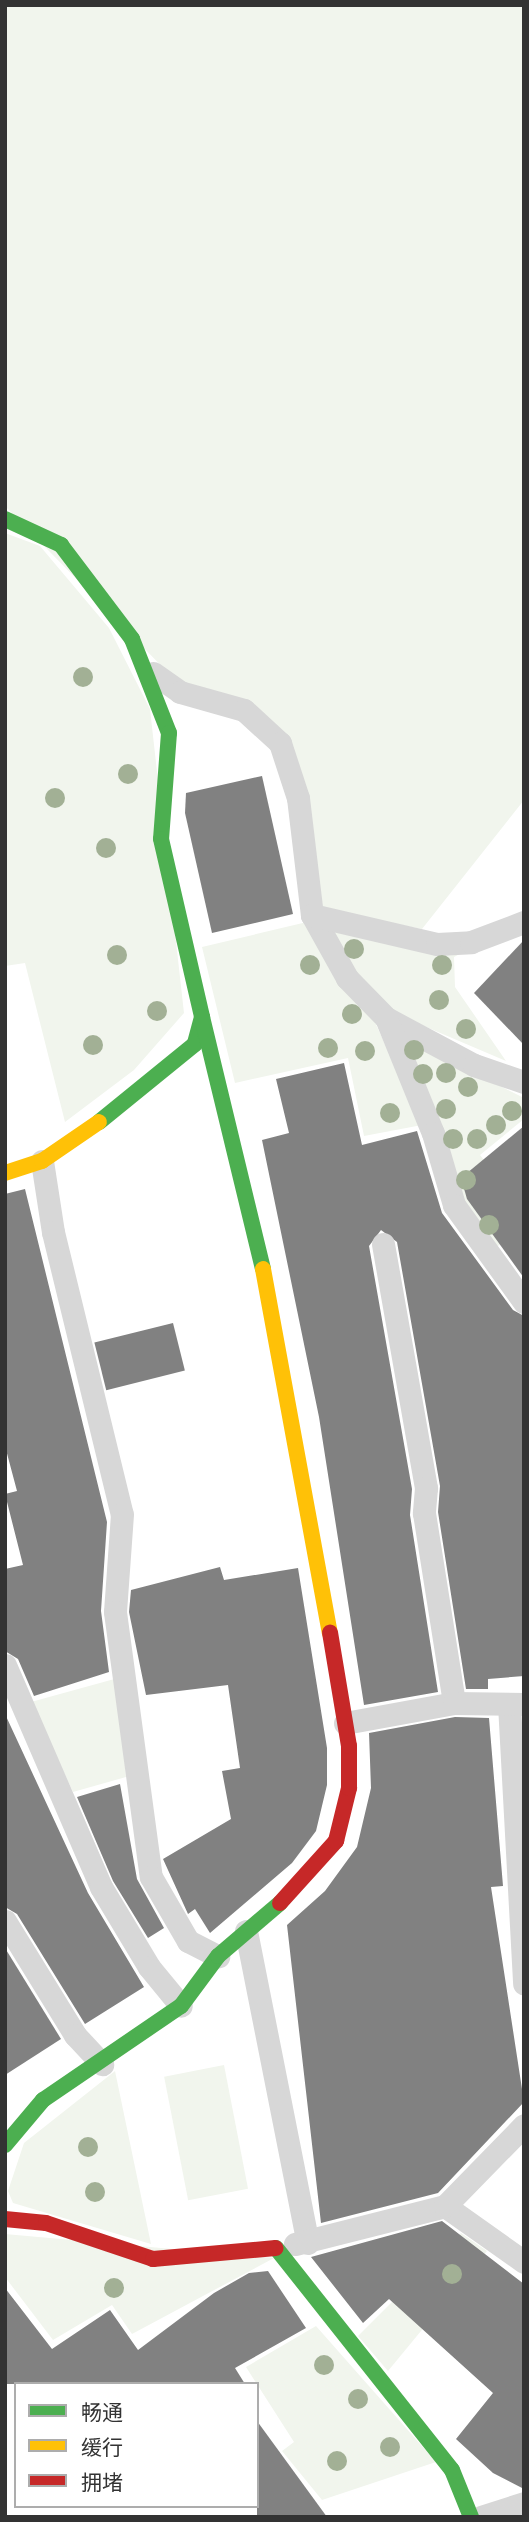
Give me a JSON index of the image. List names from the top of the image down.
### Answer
{
  "legend": ["畅通", "缓行", "拥堵"]
}
